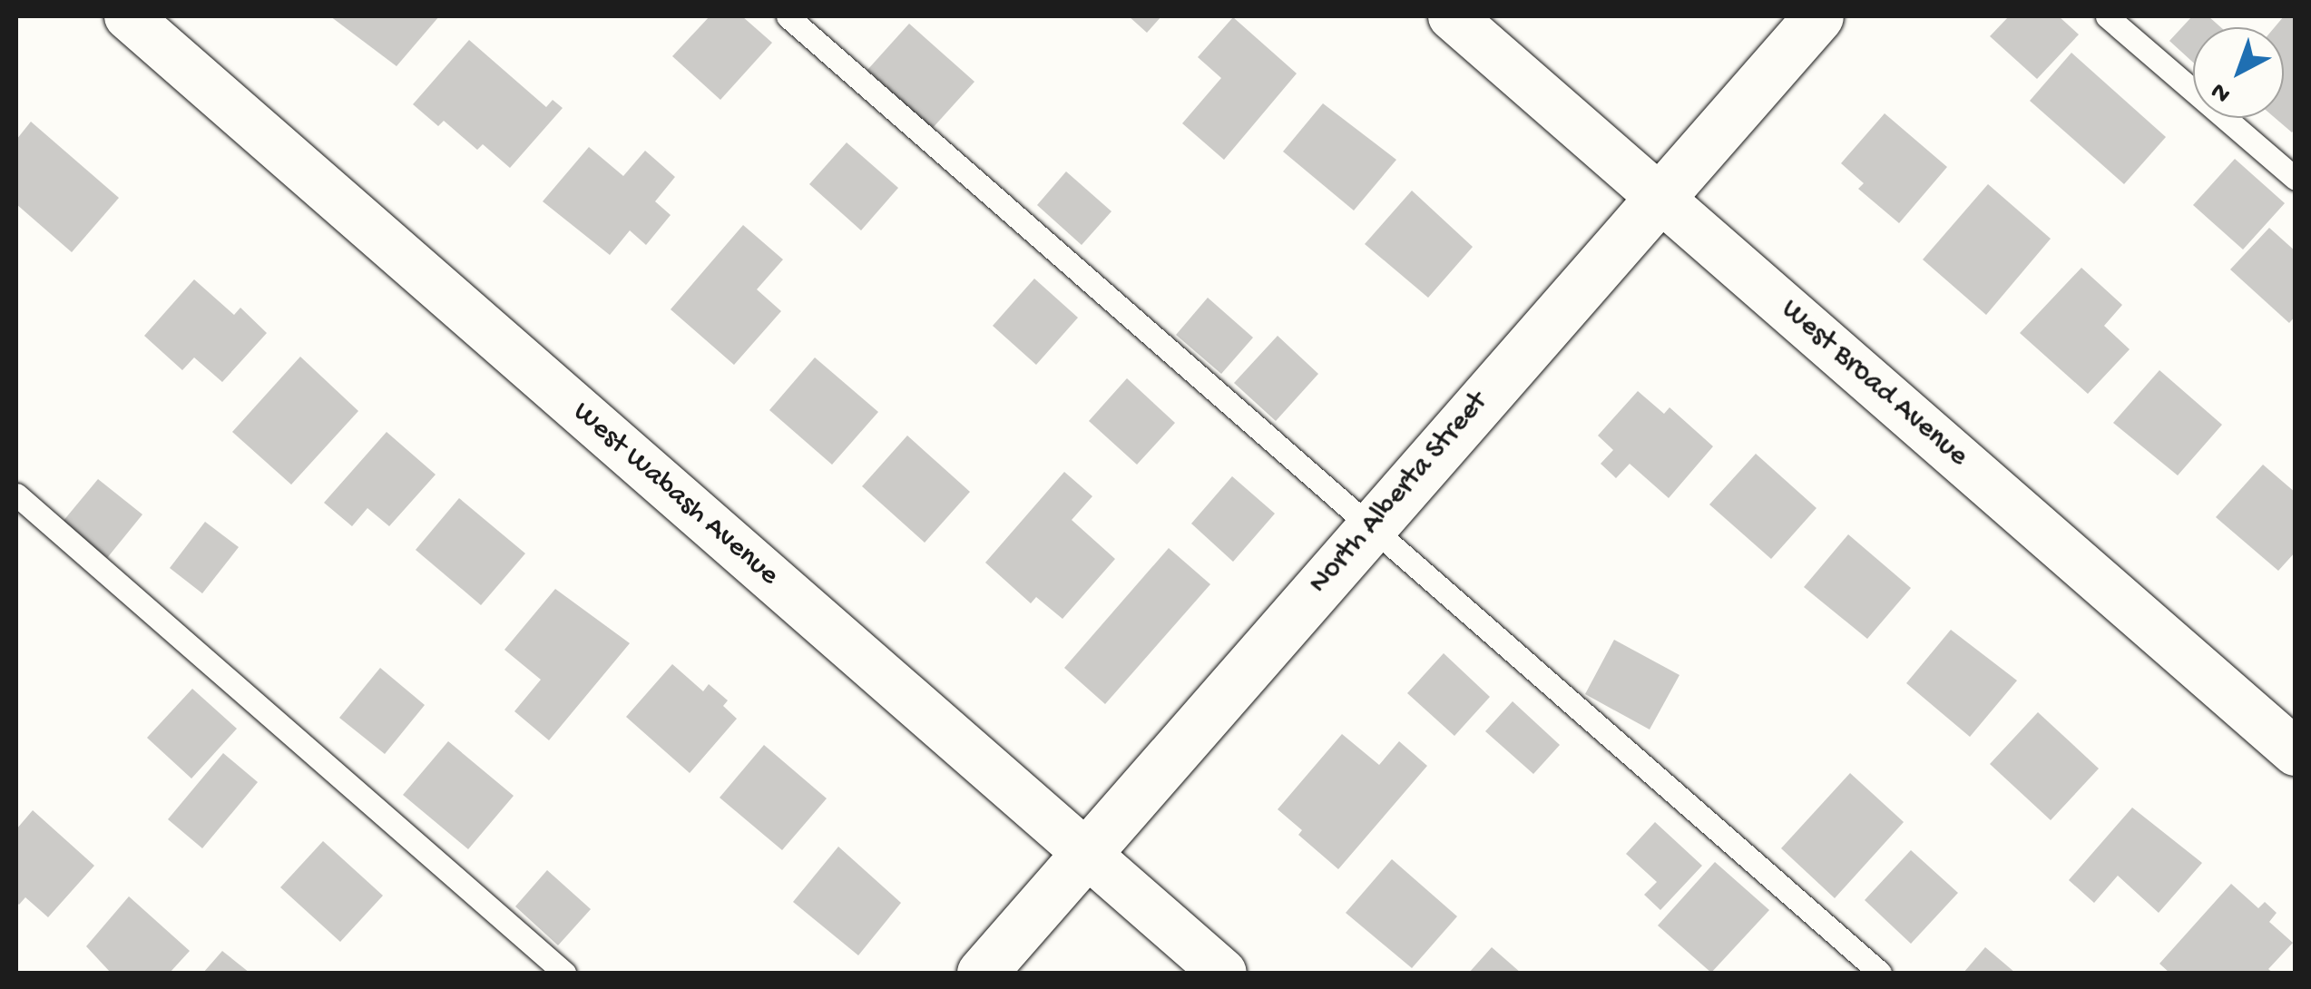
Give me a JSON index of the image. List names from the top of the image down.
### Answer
{
  "streets": {
    "main road": ["North Alberta Street"],
    "street": ["West Broad Avenue", "West Wabash Avenue"]
  },
  "crossings": [
    ["West Broad Avenue", "North Alberta Street"],
    ["North Alberta Street", "West Wabash Avenue"]
  ],
  "north": "bottom left"
}
